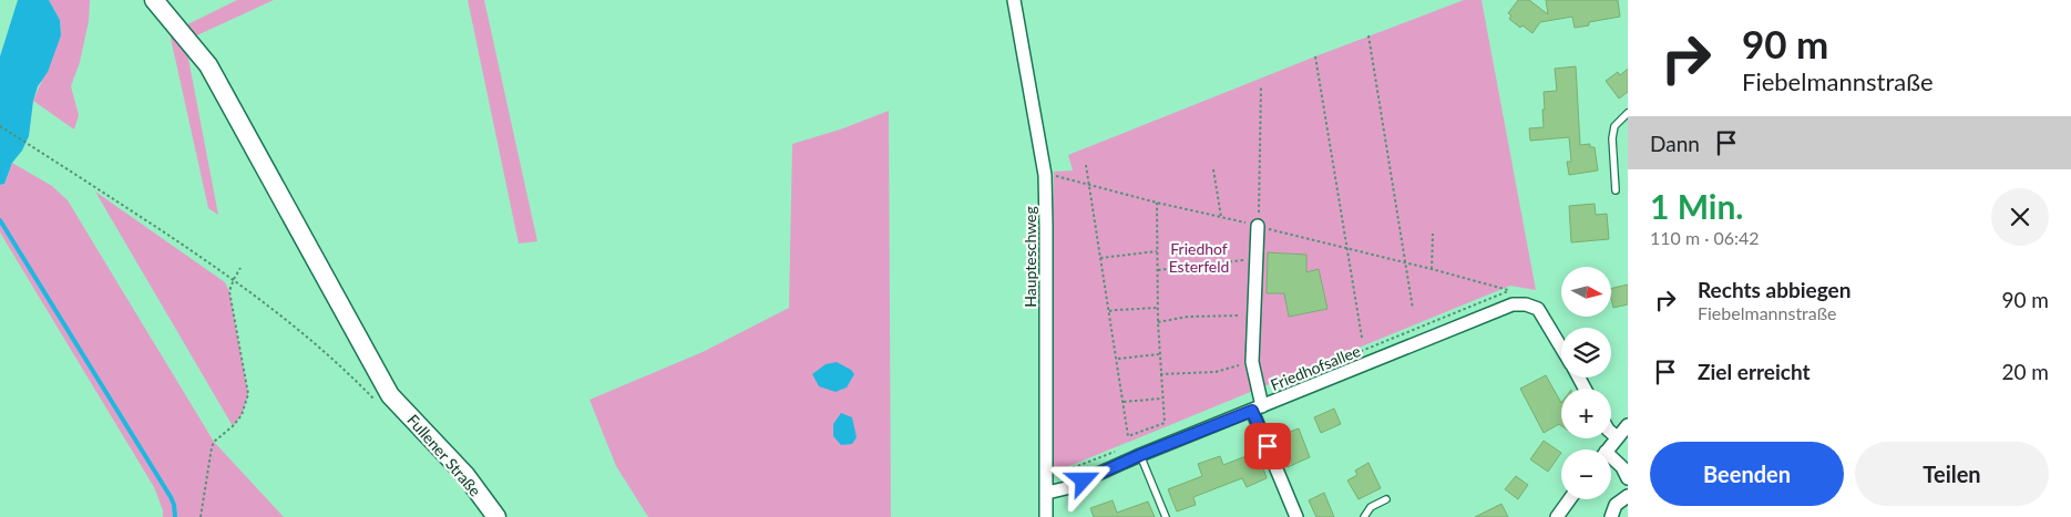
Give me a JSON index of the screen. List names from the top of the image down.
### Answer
{
  "streets": {
    "main road": ["Fullener Straße"],
    "street": ["Haupteschweg", "Friedhofsallee"]
  },
  "crossings": [
    ["Haupteschweg", "Friedhofsallee"]
  ],
  "parks": ["Friedhof Esterfeld"],
  "north": "right",
  "page": {
    "turn": ["90 m", "Fiebelmannstraße"],
    "then": "Dann",
    "heading": ["1 Min.", "110 m · 06:42"],
    "list": [
      {
        "name": "Rechts abbiegen",
        "note": "Fiebelmannstraße",
        "value": "90 m"
      },
      {
        "name": "Ziel erreicht",
        "value": "20 m"
      }
    ],
    "map_buttons": ["+", "−"],
    "buttons": ["Beenden", "Teilen"]
  }
}
